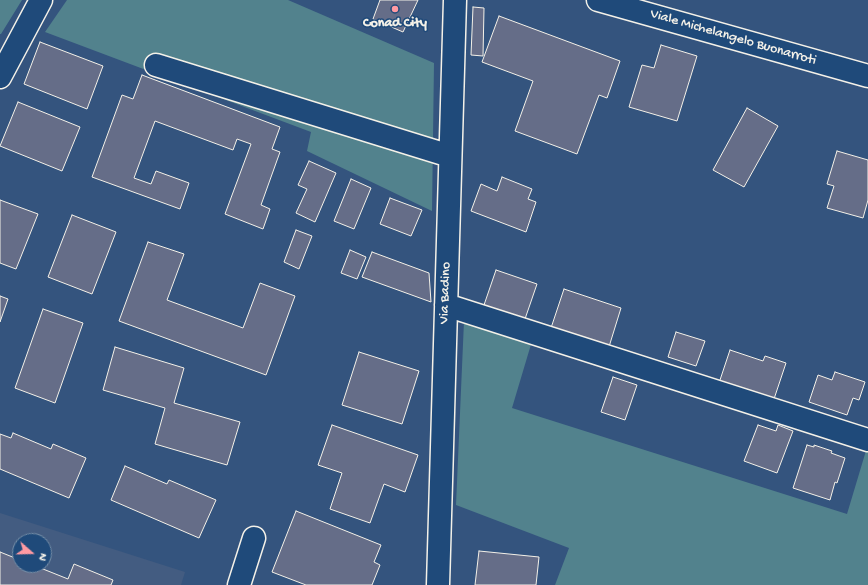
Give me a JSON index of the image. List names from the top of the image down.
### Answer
{
  "streets": {
    "street": ["Viale Michelangelo Buonarroti", "Via Badino"]
  },
  "places": ["Conad City"],
  "north": "right"
}
